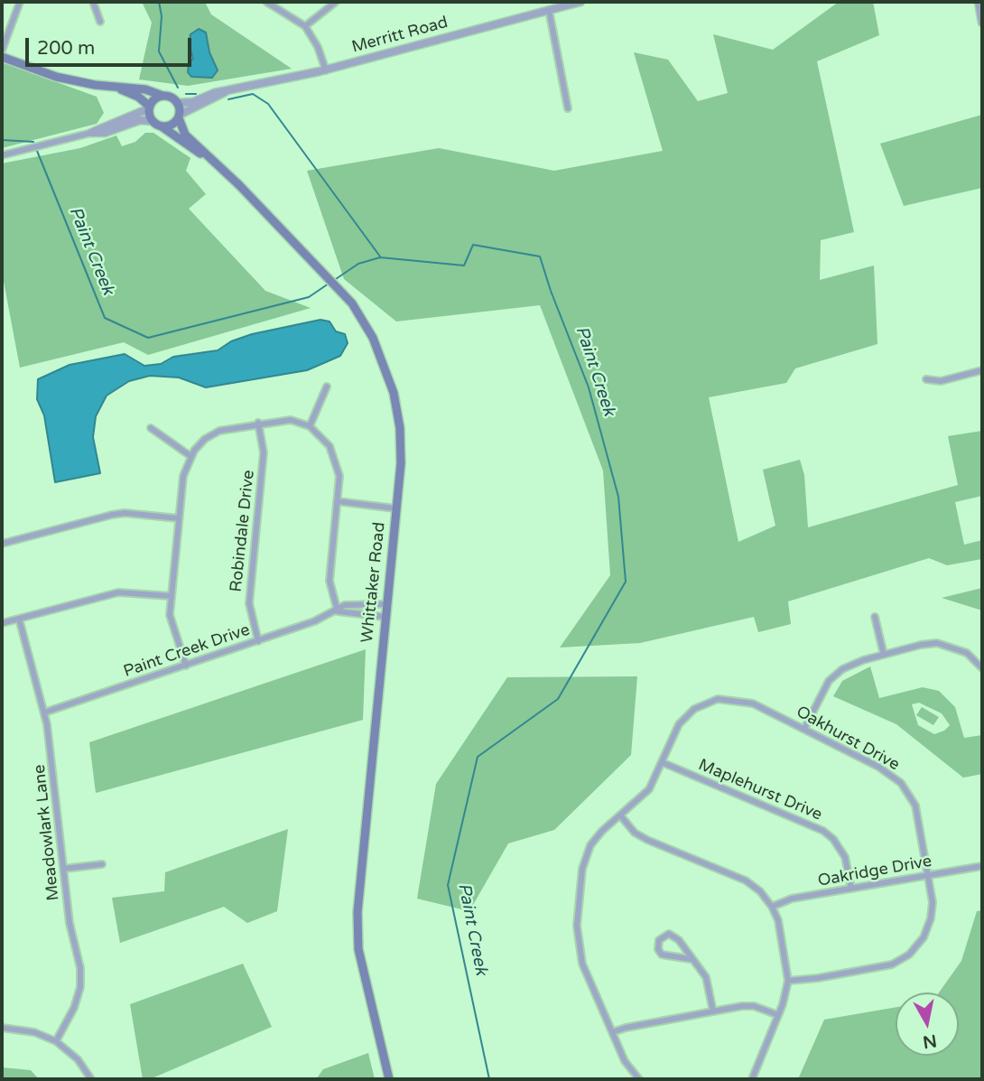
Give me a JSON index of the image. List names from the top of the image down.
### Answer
{
  "streets": {
    "main road": ["Whittaker Road"],
    "street": [
      "Merritt Road",
      "Robindale Drive",
      "Paint Creek Drive",
      "Oakhurst Drive",
      "Maplehurst Drive",
      "Meadowlark Lane",
      "Oakridge Drive"
    ]
  },
  "crossings": [
    ["Merritt Road", "Whittaker Road"],
    ["Robindale Drive", "Paint Creek Drive"],
    ["Whittaker Road", "Paint Creek Drive"],
    ["Paint Creek Drive", "Meadowlark Lane"],
    ["Oakhurst Drive", "Maplehurst Drive"],
    ["Oakhurst Drive", "Oakridge Drive"],
    ["Maplehurst Drive", "Oakridge Drive"]
  ],
  "water": ["Paint Creek"],
  "scale_bar": "200 m",
  "north": "bottom"
}
